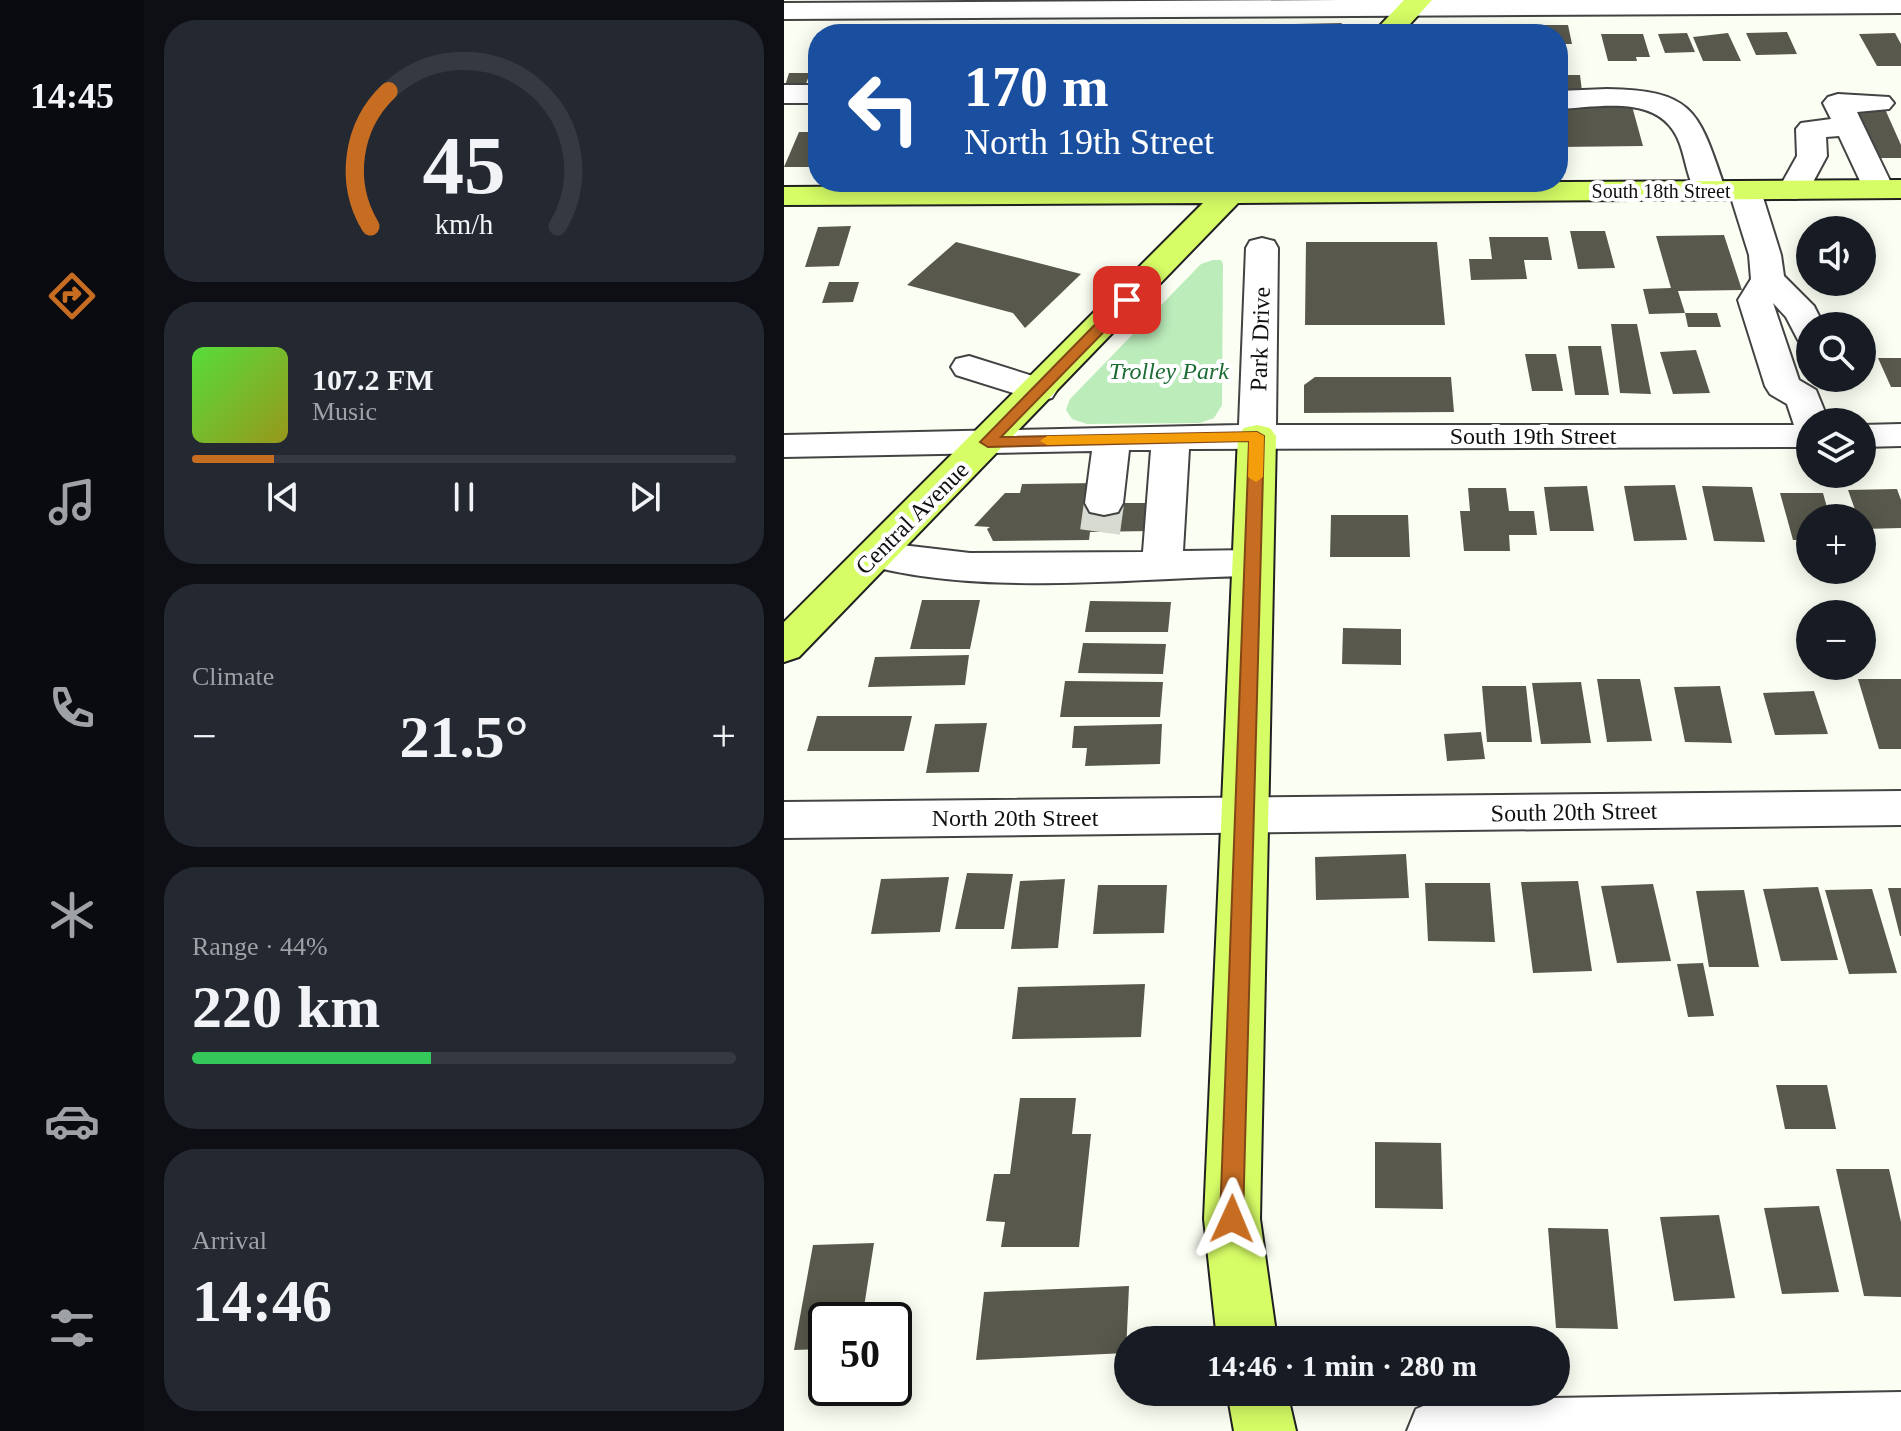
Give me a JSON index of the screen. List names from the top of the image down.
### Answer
{
  "streets": {
    "main road": ["South 18th Street", "Park Drive", "Central Avenue"],
    "street": ["South 19th Street", "South 20th Street", "North 20th Street"]
  },
  "crossings": [
    ["Park Drive", "South 19th Street"],
    ["Park Drive", "South 20th Street"],
    ["Park Drive", "North 20th Street"],
    ["South 19th Street", "Central Avenue"],
    ["South 20th Street", "North 20th Street"]
  ],
  "parks": ["Trolley Park"],
  "page": {
    "tabs": "14:45",
    "turn": ["170 m", "North 19th Street"],
    "map_buttons": ["+", "−"],
    "song": ["107.2 FM", "Music"],
    "tile": [
      "Climate",
      ["Range · 44%", "220 km"],
      ["Arrival", "14:46"]
    ],
    "heat": ["−", "21.5°", "+"],
    "limit": "50",
    "trip": "14:46 · 1 min · 280 m",
    "gauge": ["45", "km/h"]
  }
}
